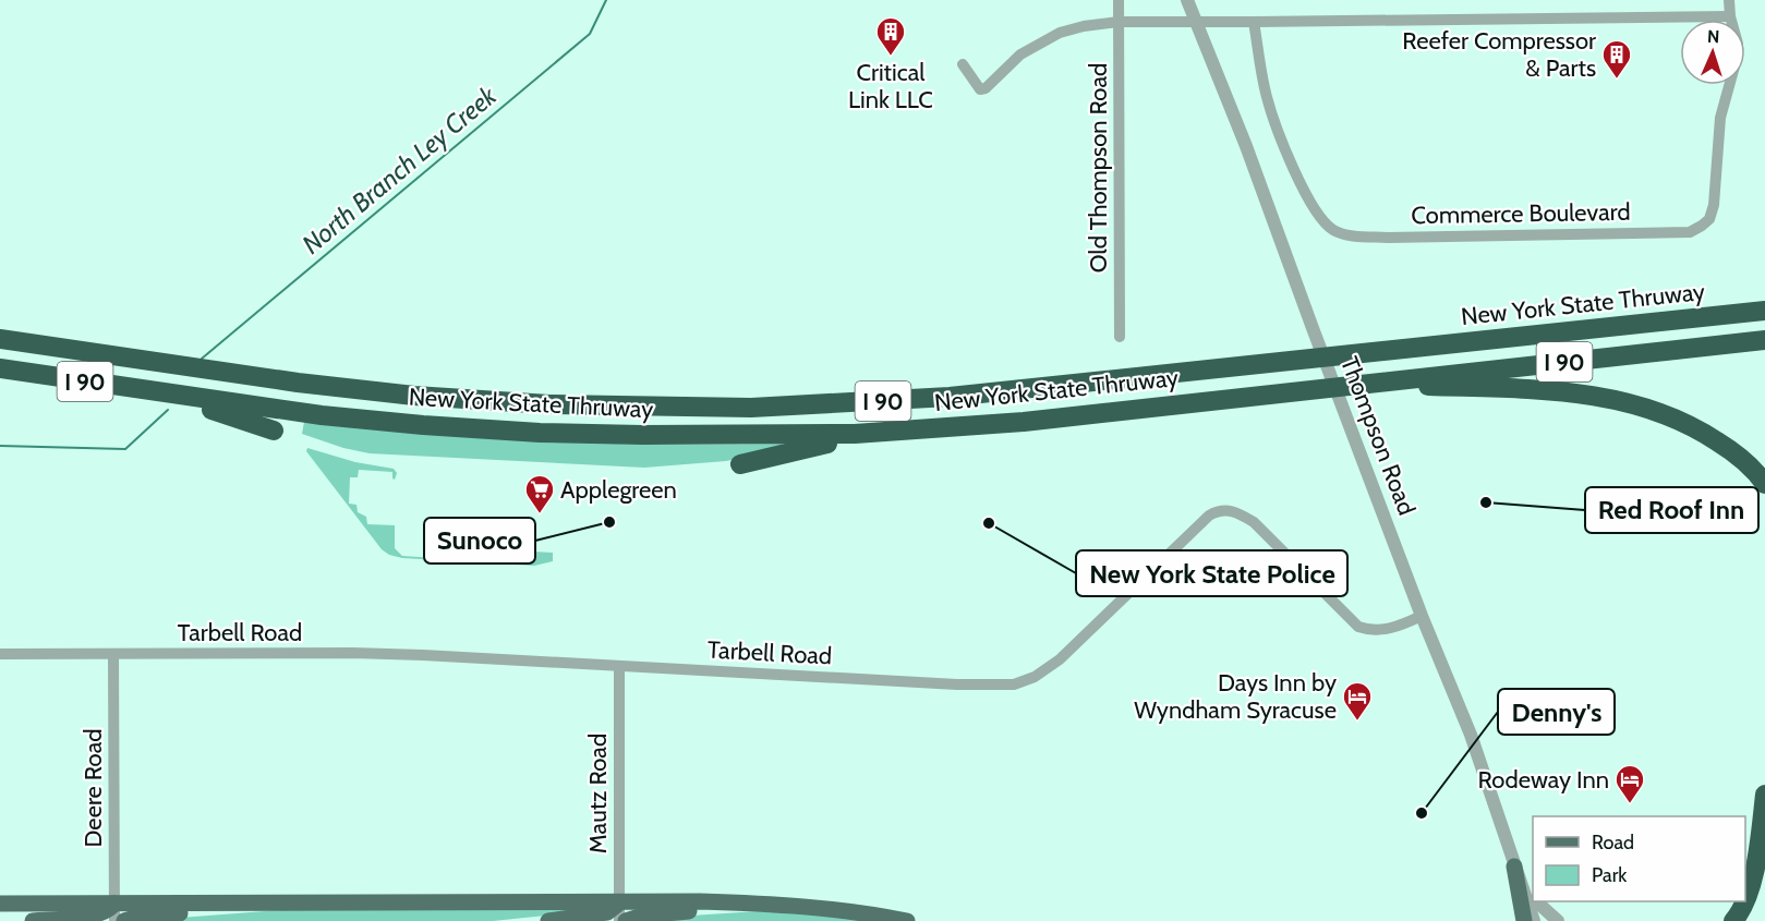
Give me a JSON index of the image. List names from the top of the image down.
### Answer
{
  "streets": {
    "highway": ["New York State Thruway", "I 90"],
    "street": [
      "Old Thompson Road",
      "Commerce Boulevard",
      "Thompson Road",
      "Tarbell Road",
      "Deere Road",
      "Mautz Road"
    ]
  },
  "crossings": [
    ["Thompson Road", "Tarbell Road"],
    ["Tarbell Road", "Deere Road"],
    ["Tarbell Road", "Mautz Road"]
  ],
  "water": ["North Branch Ley Creek"],
  "places": {
    "building": ["Critical Link LLC", "Reefer Compressor & Parts"],
    "other": [
      "Red Roof Inn",
      "Sunoco",
      "New York State Police",
      "Denny's"
    ],
    "supermarket": ["Applegreen"],
    "hotel": ["Days Inn by Wyndham Syracuse", "Rodeway Inn"]
  },
  "legend": ["Road", "Park"],
  "north": "top"
}
